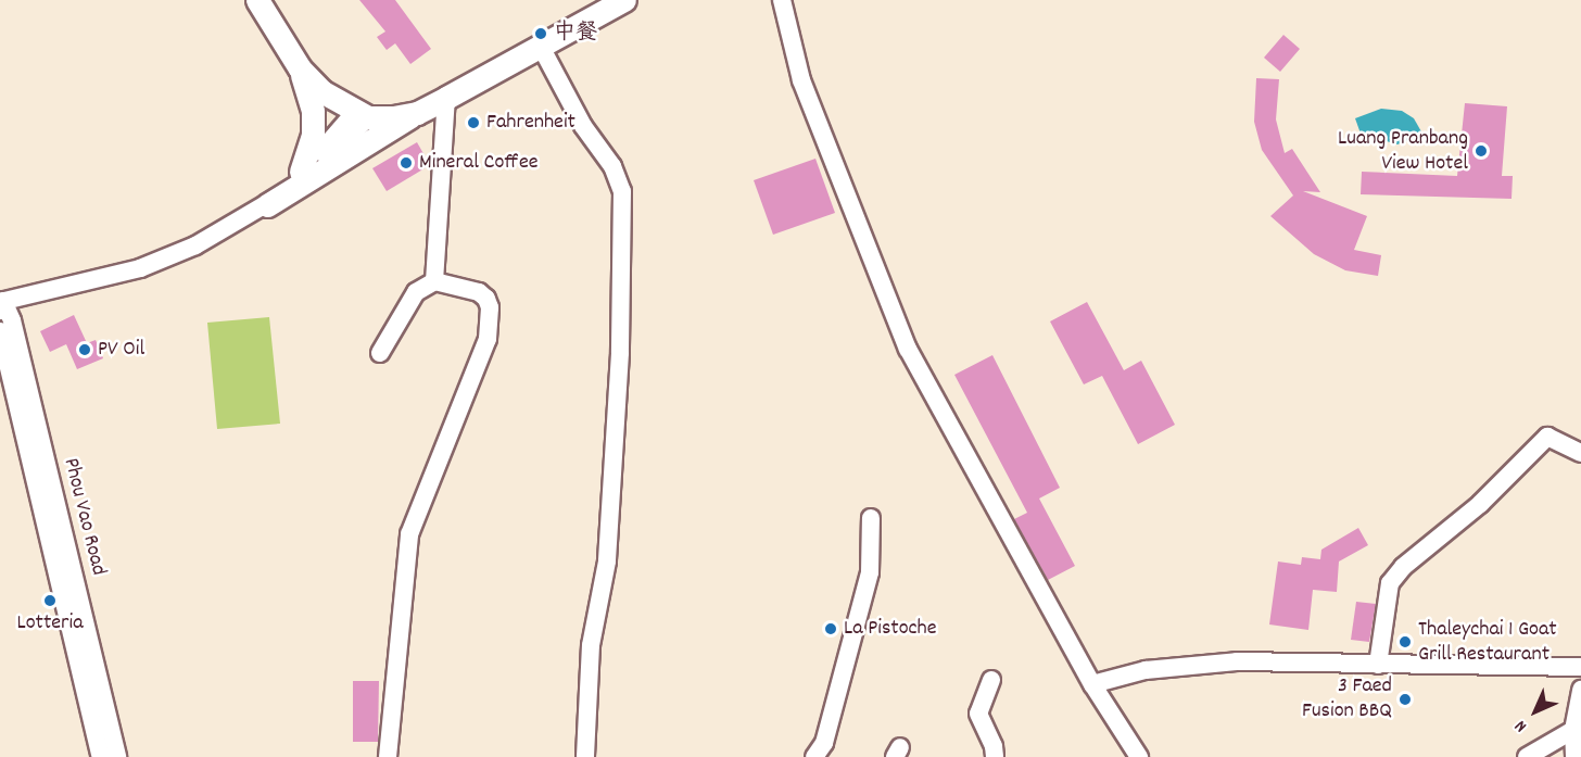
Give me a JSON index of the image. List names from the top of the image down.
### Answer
{
  "streets": {
    "street": ["Phou Vao Road"]
  },
  "places": [
    "中餐",
    "Fahrenheit",
    "Luang Pranbang View Hotel",
    "Mineral Coffee",
    "PV Oil",
    "Lotteria",
    "La Pistoche",
    "Thaleychai 1 Goat Grill Restaurant",
    "3 Faed Fusion BBQ"
  ],
  "north": "bottom left"
}
